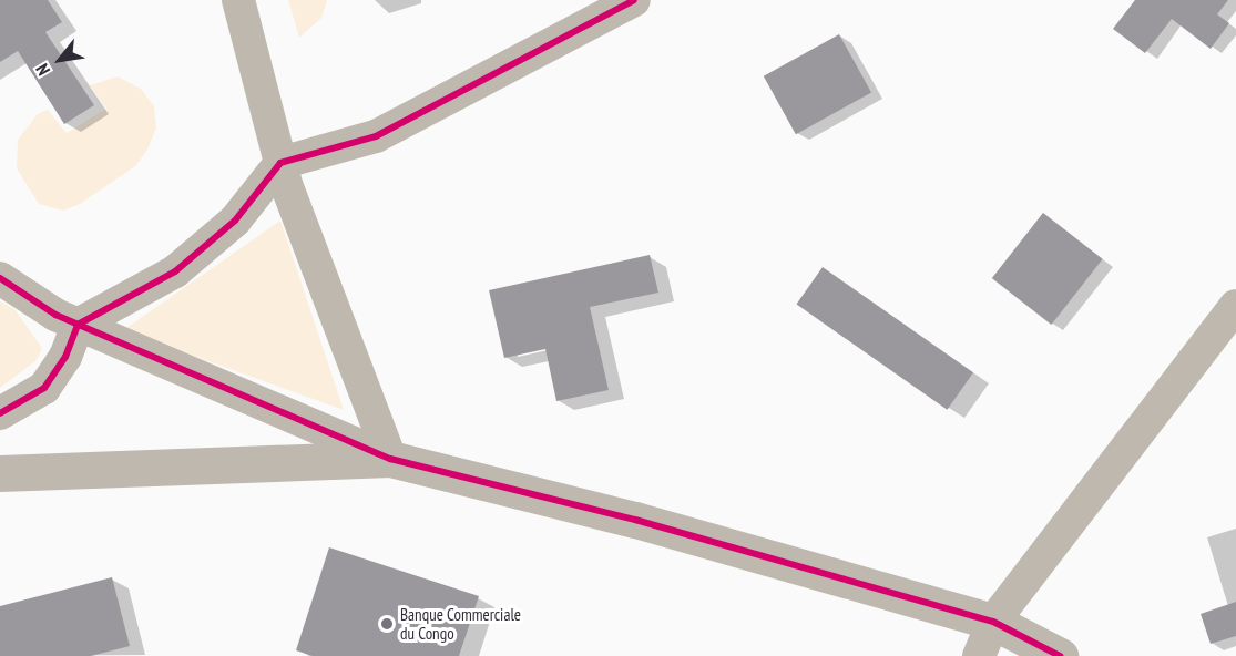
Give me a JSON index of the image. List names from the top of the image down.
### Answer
{
  "places": ["Banque Commerciale du Congo"],
  "north": "bottom left"
}
